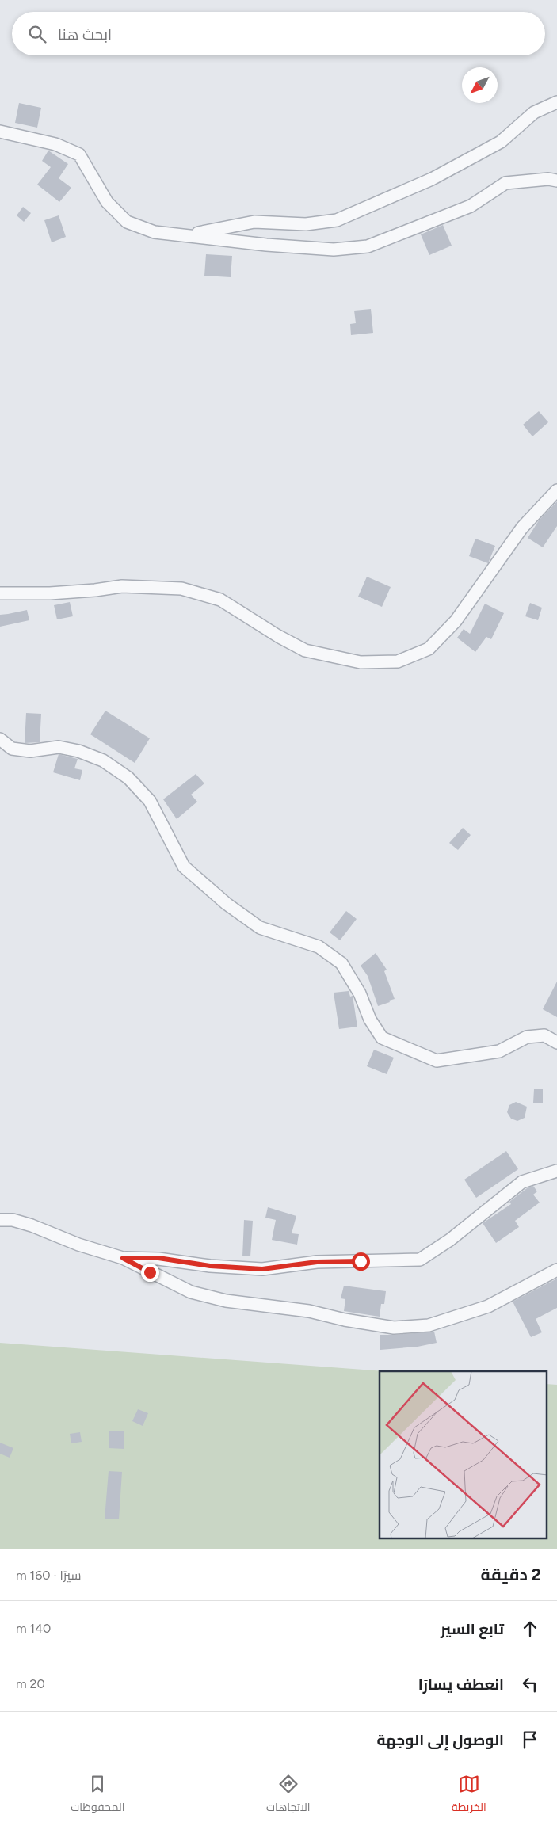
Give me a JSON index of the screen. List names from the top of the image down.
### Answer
{
  "north": "bottom left",
  "page": {
    "search": "ابحث هنا",
    "heading": ["2 دقيقة", "سيرًا · 160 m"],
    "list": [
      ["تابع السير", "140 m"],
      ["انعطف يسارًا", "20 m"],
      "الوصول إلى الوجهة"
    ],
    "nav": ["الخريطة", "الاتجاهات", "المحفوظات"]
  }
}
